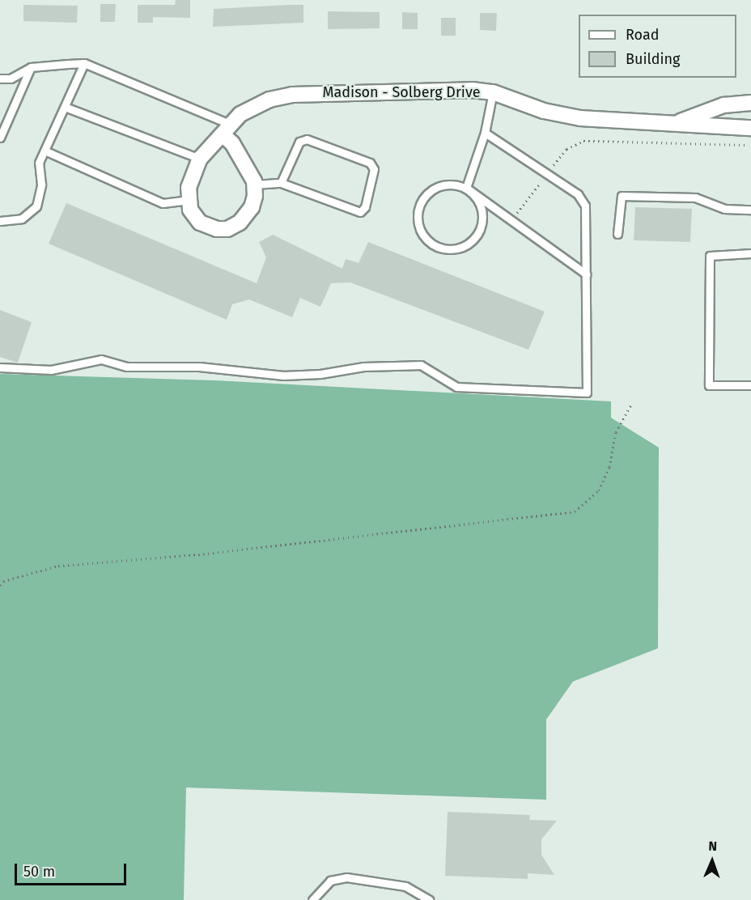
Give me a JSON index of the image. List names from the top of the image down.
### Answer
{
  "streets": {
    "street": ["Madison - Solberg Drive"]
  },
  "legend": ["Road", "Building"],
  "scale_bar": "50 m",
  "north": "top"
}
